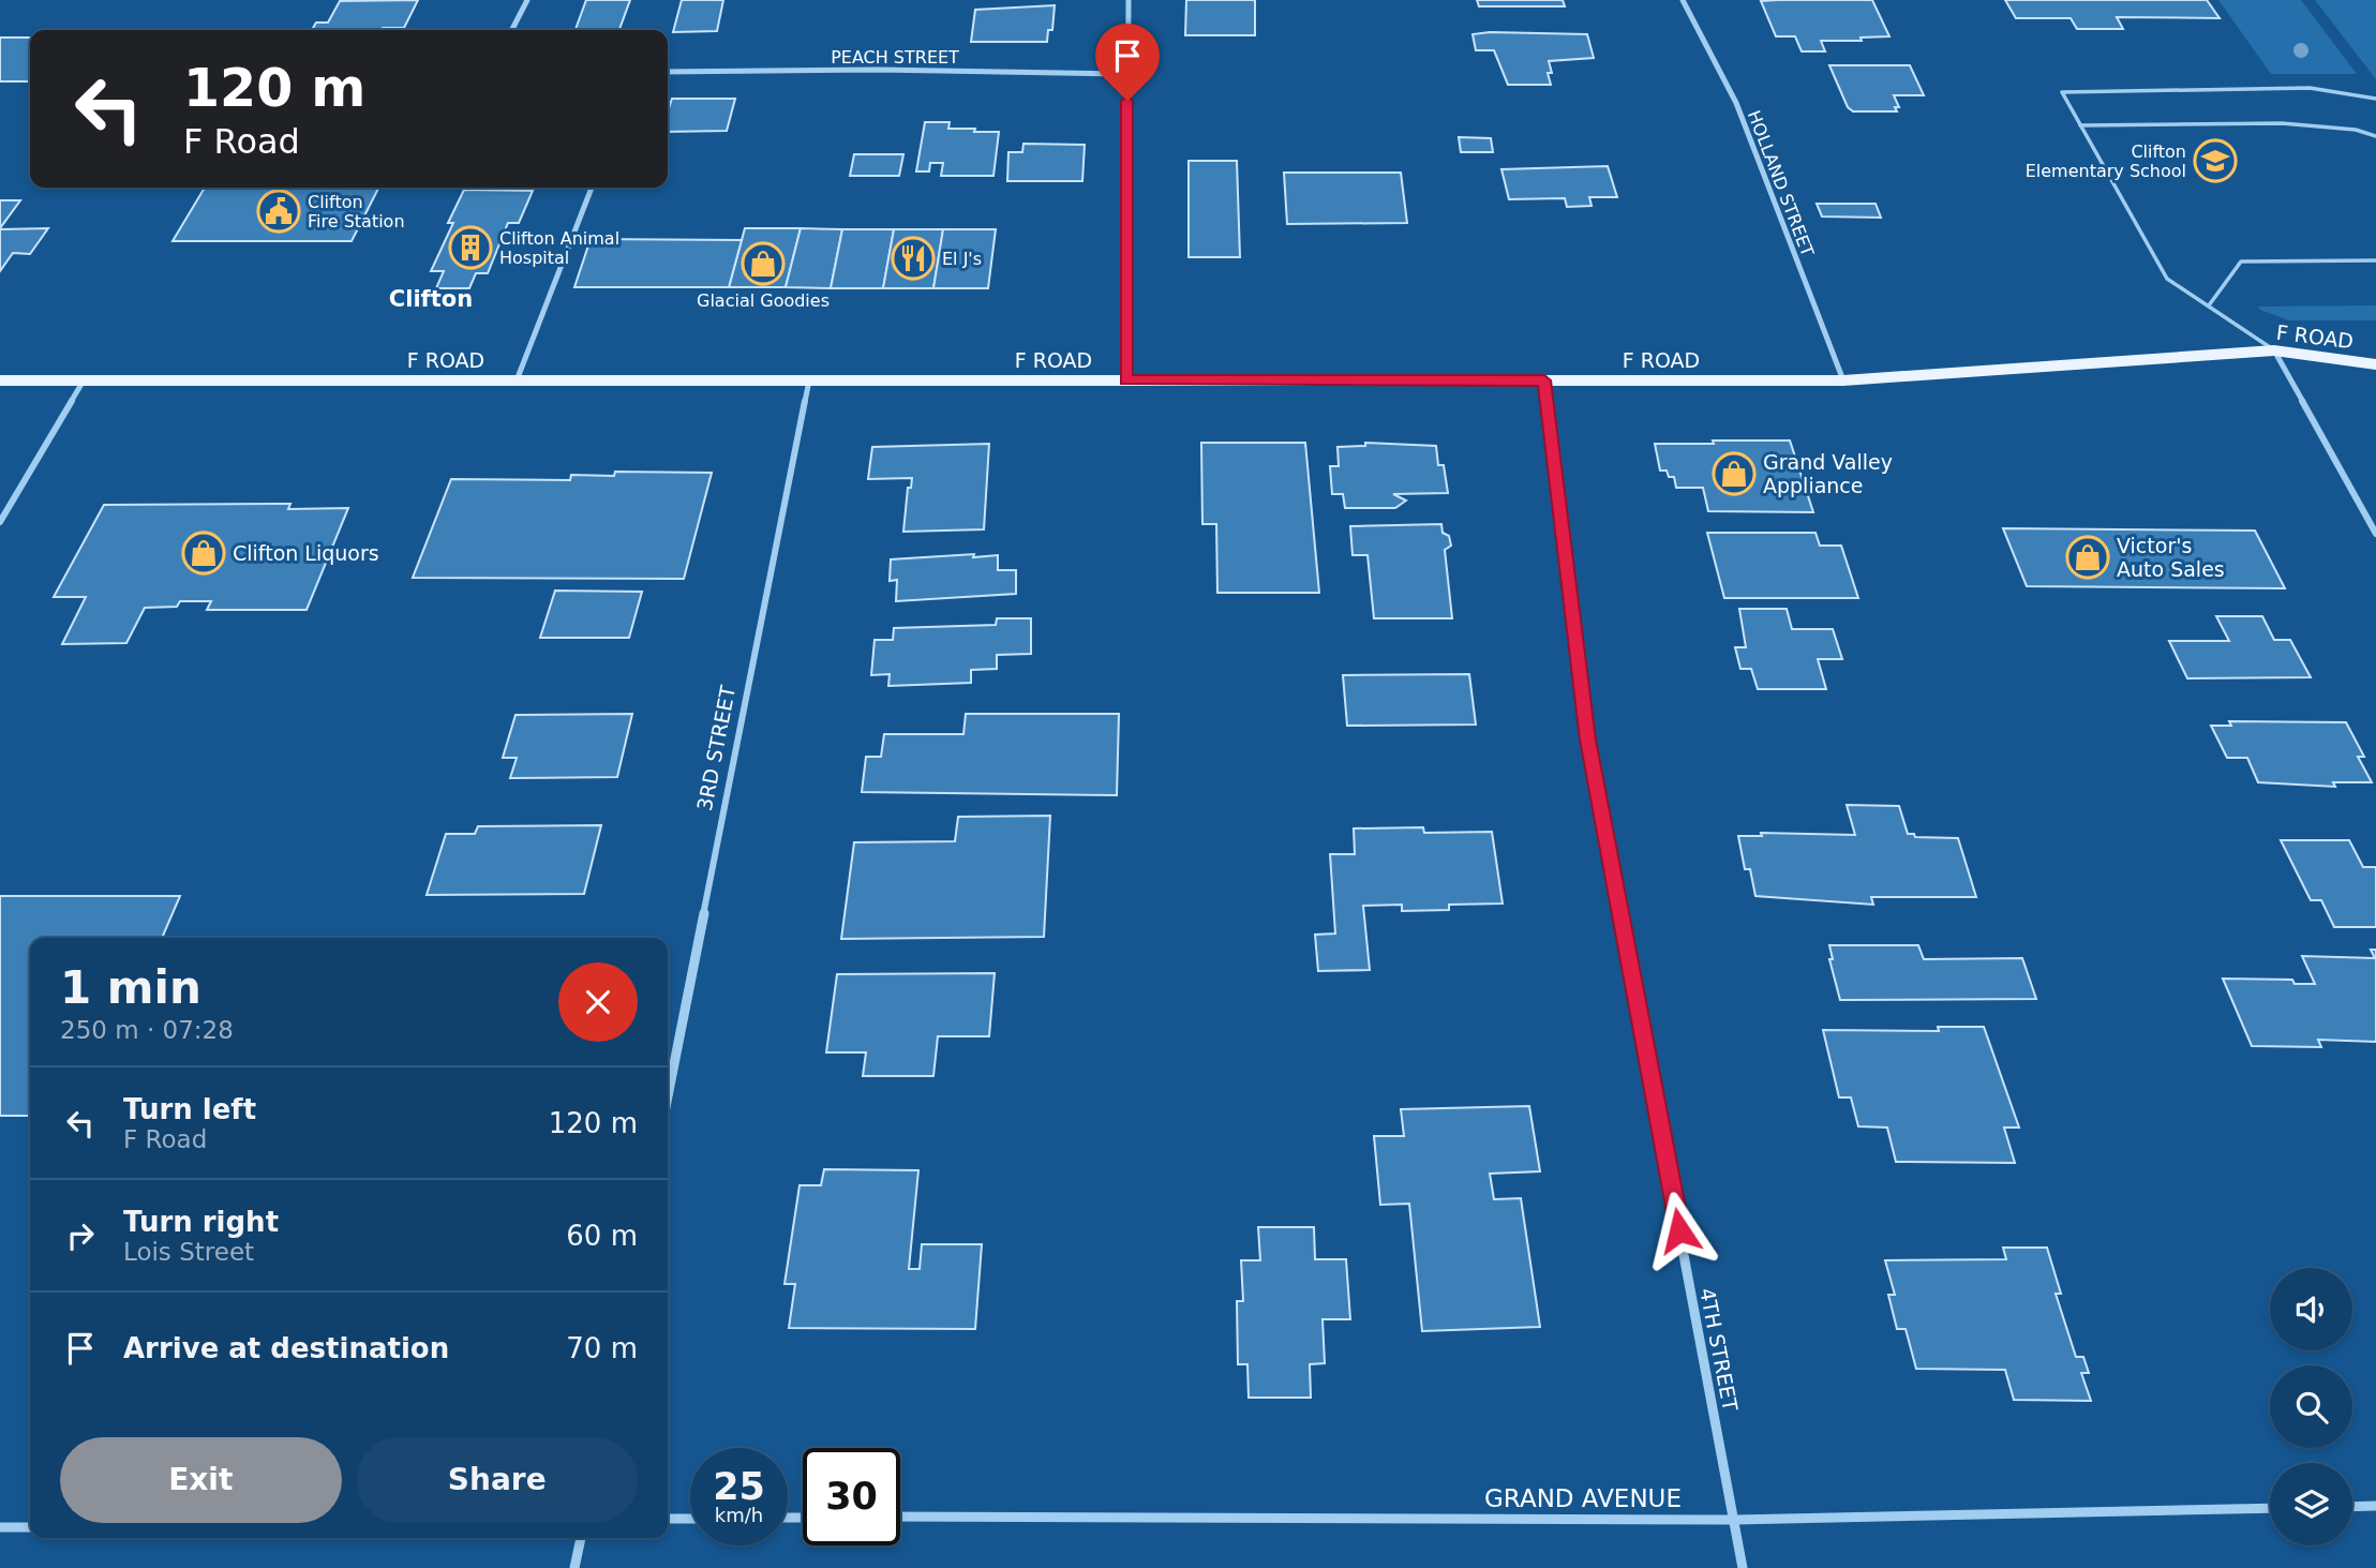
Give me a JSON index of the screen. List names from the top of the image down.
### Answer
{
  "streets": {
    "main road": ["F ROAD"],
    "street": [
      "PEACH STREET",
      "HOLLAND STREET",
      "3RD STREET",
      "4TH STREET",
      "GRAND AVENUE"
    ]
  },
  "crossings": [
    ["HOLLAND STREET", "F ROAD"],
    ["F ROAD", "3RD STREET"],
    ["F ROAD", "4TH STREET"],
    ["4TH STREET", "GRAND AVENUE"]
  ],
  "districts": ["Clifton"],
  "places": {
    "school or university": ["Clifton Elementary School"],
    "public building": ["Clifton Fire Station"],
    "building": ["Clifton Animal Hospital"],
    "restaurant": ["El J's"],
    "shop": [
      "Glacial Goodies",
      "Grand Valley Appliance",
      "Clifton Liquors",
      "Victor's Auto Sales"
    ]
  },
  "page": {
    "turn": ["120 m", "F Road"],
    "heading": ["1 min", "250 m · 07:28"],
    "list": [
      {
        "name": "Turn left",
        "note": "F Road",
        "value": "120 m"
      },
      {
        "name": "Turn right",
        "note": "Lois Street",
        "value": "60 m"
      },
      {
        "name": "Arrive at destination",
        "value": "70 m"
      }
    ],
    "buttons": ["Exit", "Share"],
    "speed": "25 km/h",
    "limit": "30"
  }
}
